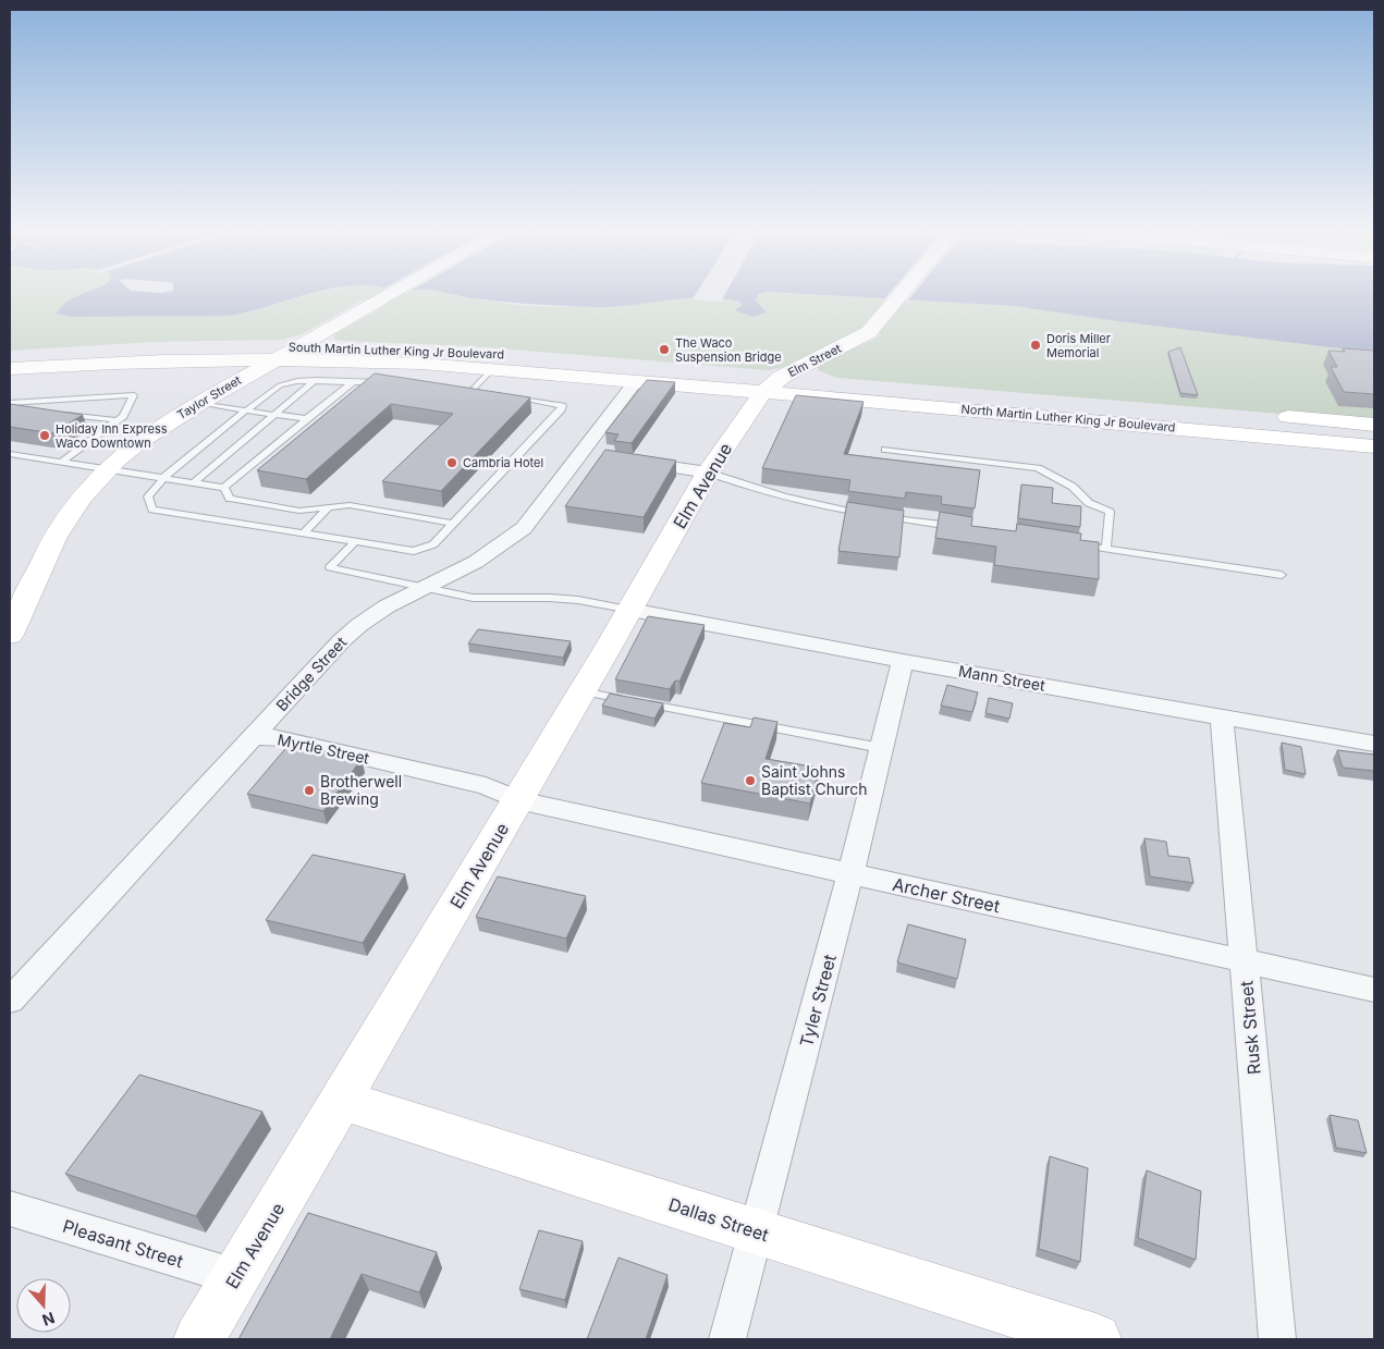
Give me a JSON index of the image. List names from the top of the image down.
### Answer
{
  "streets": {
    "main road": [
      "South Martin Luther King Jr Boulevard",
      "Elm Street",
      "Taylor Street",
      "North Martin Luther King Jr Boulevard",
      "Elm Avenue",
      "Dallas Street"
    ],
    "street": [
      "Bridge Street",
      "Mann Street",
      "Myrtle Street",
      "Archer Street",
      "Tyler Street",
      "Rusk Street",
      "Pleasant Street"
    ]
  },
  "crossings": [
    ["South Martin Luther King Jr Boulevard", "Elm Street"],
    ["South Martin Luther King Jr Boulevard", "Taylor Street"],
    ["South Martin Luther King Jr Boulevard", "North Martin Luther King Jr Boulevard"],
    ["South Martin Luther King Jr Boulevard", "Elm Avenue"],
    ["South Martin Luther King Jr Boulevard", "Bridge Street"],
    ["Elm Street", "North Martin Luther King Jr Boulevard"],
    ["Elm Street", "Elm Avenue"],
    ["North Martin Luther King Jr Boulevard", "Elm Avenue"],
    ["Elm Avenue", "Mann Street"],
    ["Elm Avenue", "Myrtle Street"],
    ["Elm Avenue", "Archer Street"],
    ["Elm Avenue", "Dallas Street"],
    ["Elm Avenue", "Pleasant Street"],
    ["Bridge Street", "Myrtle Street"],
    ["Mann Street", "Tyler Street"],
    ["Mann Street", "Rusk Street"],
    ["Myrtle Street", "Archer Street"],
    ["Archer Street", "Tyler Street"],
    ["Archer Street", "Rusk Street"],
    ["Tyler Street", "Dallas Street"]
  ],
  "places": [
    "Doris Miller Memorial",
    "The Waco Suspension Bridge",
    "Holiday Inn Express Waco Downtown",
    "Cambria Hotel",
    "Saint Johns Baptist Church",
    "Brotherwell Brewing"
  ],
  "north": "bottom"
}
